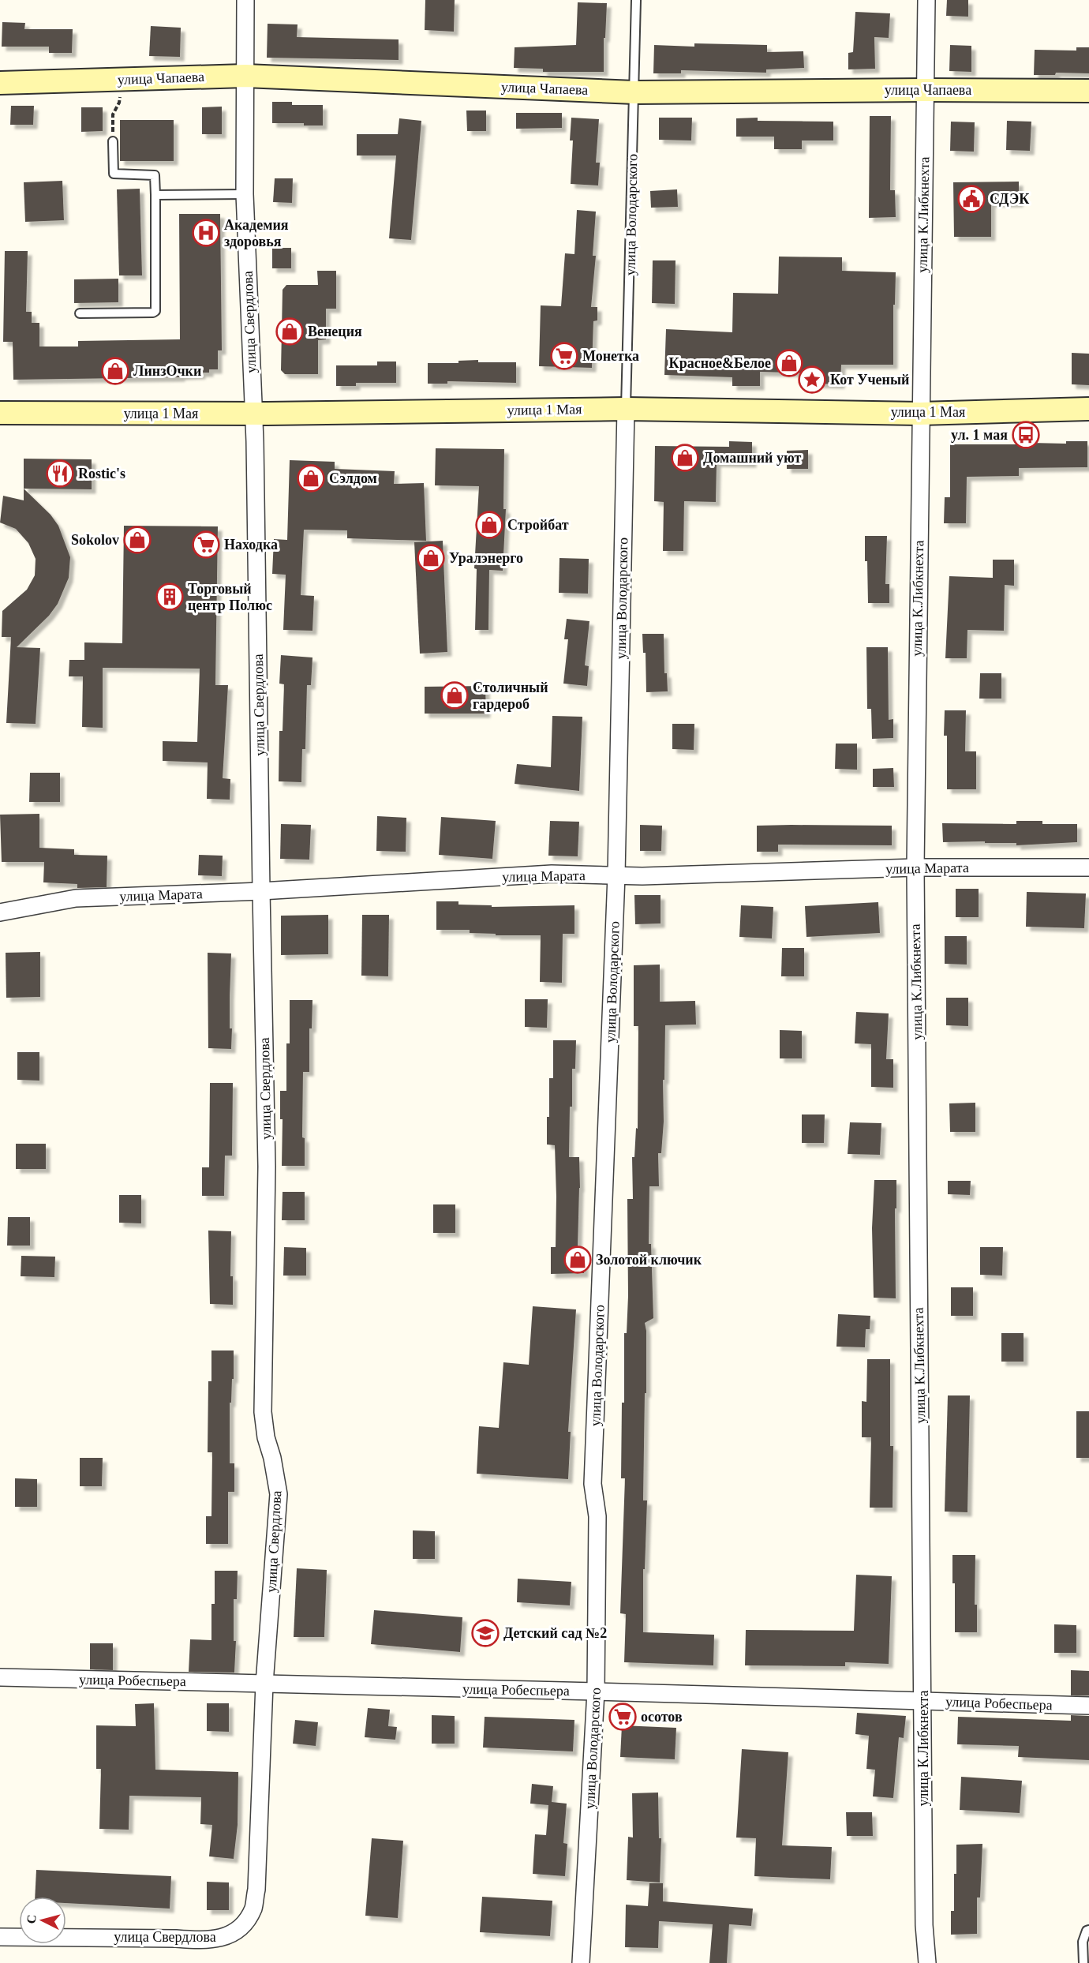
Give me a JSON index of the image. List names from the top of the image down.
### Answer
{
  "streets": {
    "main road": ["улица Чапаева", "улица 1 Мая"],
    "street": [
      "улица Володарского",
      "улица К.Либкнехта",
      "улица Свердлова",
      "улица Марата",
      "улица Робеспьера"
    ]
  },
  "crossings": [
    ["улица Чапаева", "улица Володарского"],
    ["улица Чапаева", "улица К.Либкнехта"],
    ["улица Чапаева", "улица Свердлова"],
    ["улица Володарского", "улица 1 Мая"],
    ["улица Володарского", "улица Марата"],
    ["улица Володарского", "улица Робеспьера"],
    ["улица К.Либкнехта", "улица 1 Мая"],
    ["улица К.Либкнехта", "улица Марата"],
    ["улица К.Либкнехта", "улица Робеспьера"],
    ["улица Свердлова", "улица 1 Мая"],
    ["улица Свердлова", "улица Марата"],
    ["улица Свердлова", "улица Робеспьера"]
  ],
  "places": {
    "public building": ["СДЭК"],
    "hospital": ["Академия здоровья"],
    "shop": [
      "Венеция",
      "Красное&Белое",
      "ЛинзОчки",
      "Домашний уют",
      "Сэлдом",
      "Стройбат",
      "Sokolov",
      "Уралэнерго",
      "Столичный гардероб",
      "Золотой ключик"
    ],
    "supermarket": ["Монетка", "Находка", "осотов"],
    "place": ["Кот Ученый"],
    "bus stop": ["ул. 1 мая"],
    "restaurant": ["Rostic's"],
    "building": ["Торговый центр Полюс"],
    "school or university": ["Детский сад №2"]
  },
  "north": "left"
}
